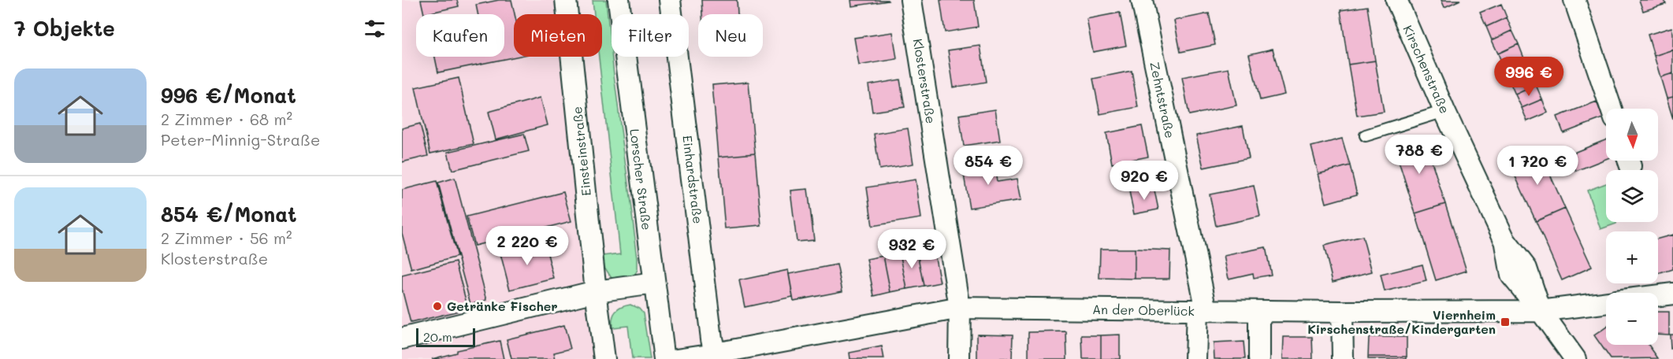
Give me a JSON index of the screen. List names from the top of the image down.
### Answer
{
  "streets": {
    "street": [
      "Kirschenstraße",
      "Klosterstraße",
      "Zehntstraße",
      "Einsteinstraße",
      "Lorscher Straße",
      "Einhardstraße",
      "An der Oberlück"
    ]
  },
  "crossings": [
    ["Kirschenstraße", "An der Oberlück"],
    ["Klosterstraße", "An der Oberlück"],
    ["Zehntstraße", "An der Oberlück"],
    ["Einhardstraße", "An der Oberlück"]
  ],
  "places": {
    "other": ["Getränke Fischer"],
    "transit": ["Viernheim Kirschenstraße/Kindergarten"]
  },
  "scale_bar": "20 m",
  "north": "bottom",
  "page": {
    "heading": "7 Objekte",
    "chip": [
      "Kaufen",
      "Mieten",
      "Filter",
      "Neu"
    ],
    "list": [
      {
        "name": "996 €/Monat",
        "note": "2 Zimmer · 68 m² · Peter-Minnig-Straße"
      },
      {
        "name": "854 €/Monat",
        "note": "2 Zimmer · 56 m² · Klosterstraße"
      }
    ],
    "price": [
      "996 €",
      "788 €",
      "854 €",
      "1 720 €",
      "920 €",
      "2 220 €",
      "932 €"
    ],
    "map_buttons": ["+", "−"],
    "scale": "20 m"
  }
}
